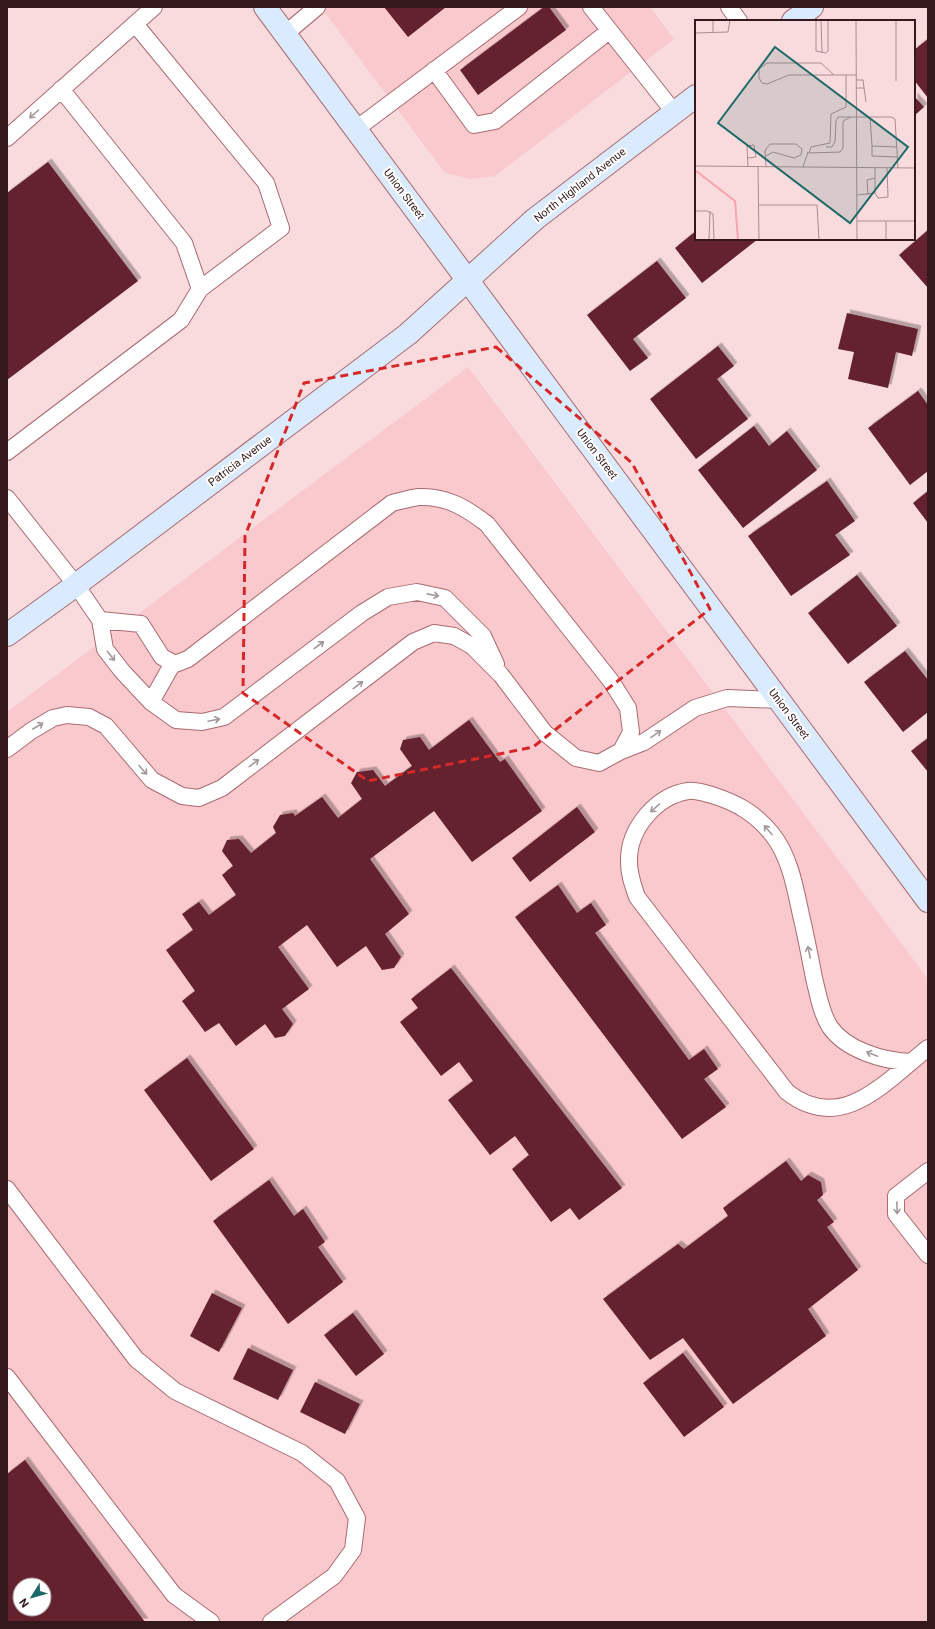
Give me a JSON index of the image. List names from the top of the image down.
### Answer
{
  "streets": {
    "street": ["North Highland Avenue", "Union Street", "Patricia Avenue"]
  },
  "crossings": [
    ["North Highland Avenue", "Union Street"],
    ["North Highland Avenue", "Patricia Avenue"],
    ["Union Street", "Patricia Avenue"]
  ],
  "north": "bottom left"
}
